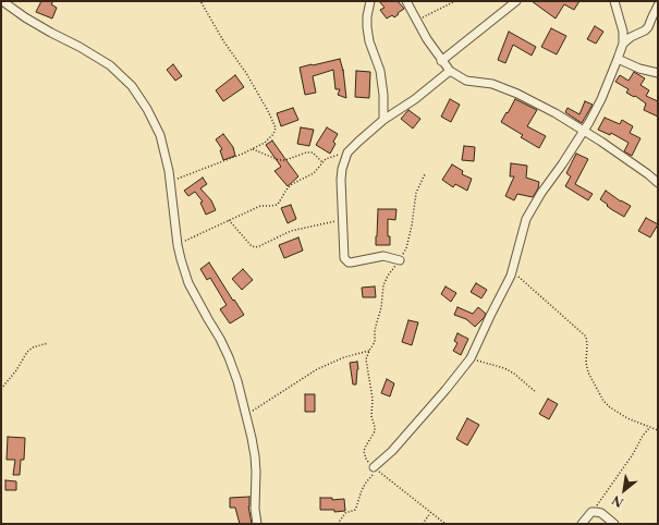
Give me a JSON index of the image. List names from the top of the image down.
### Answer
{
  "north": "bottom left"
}
